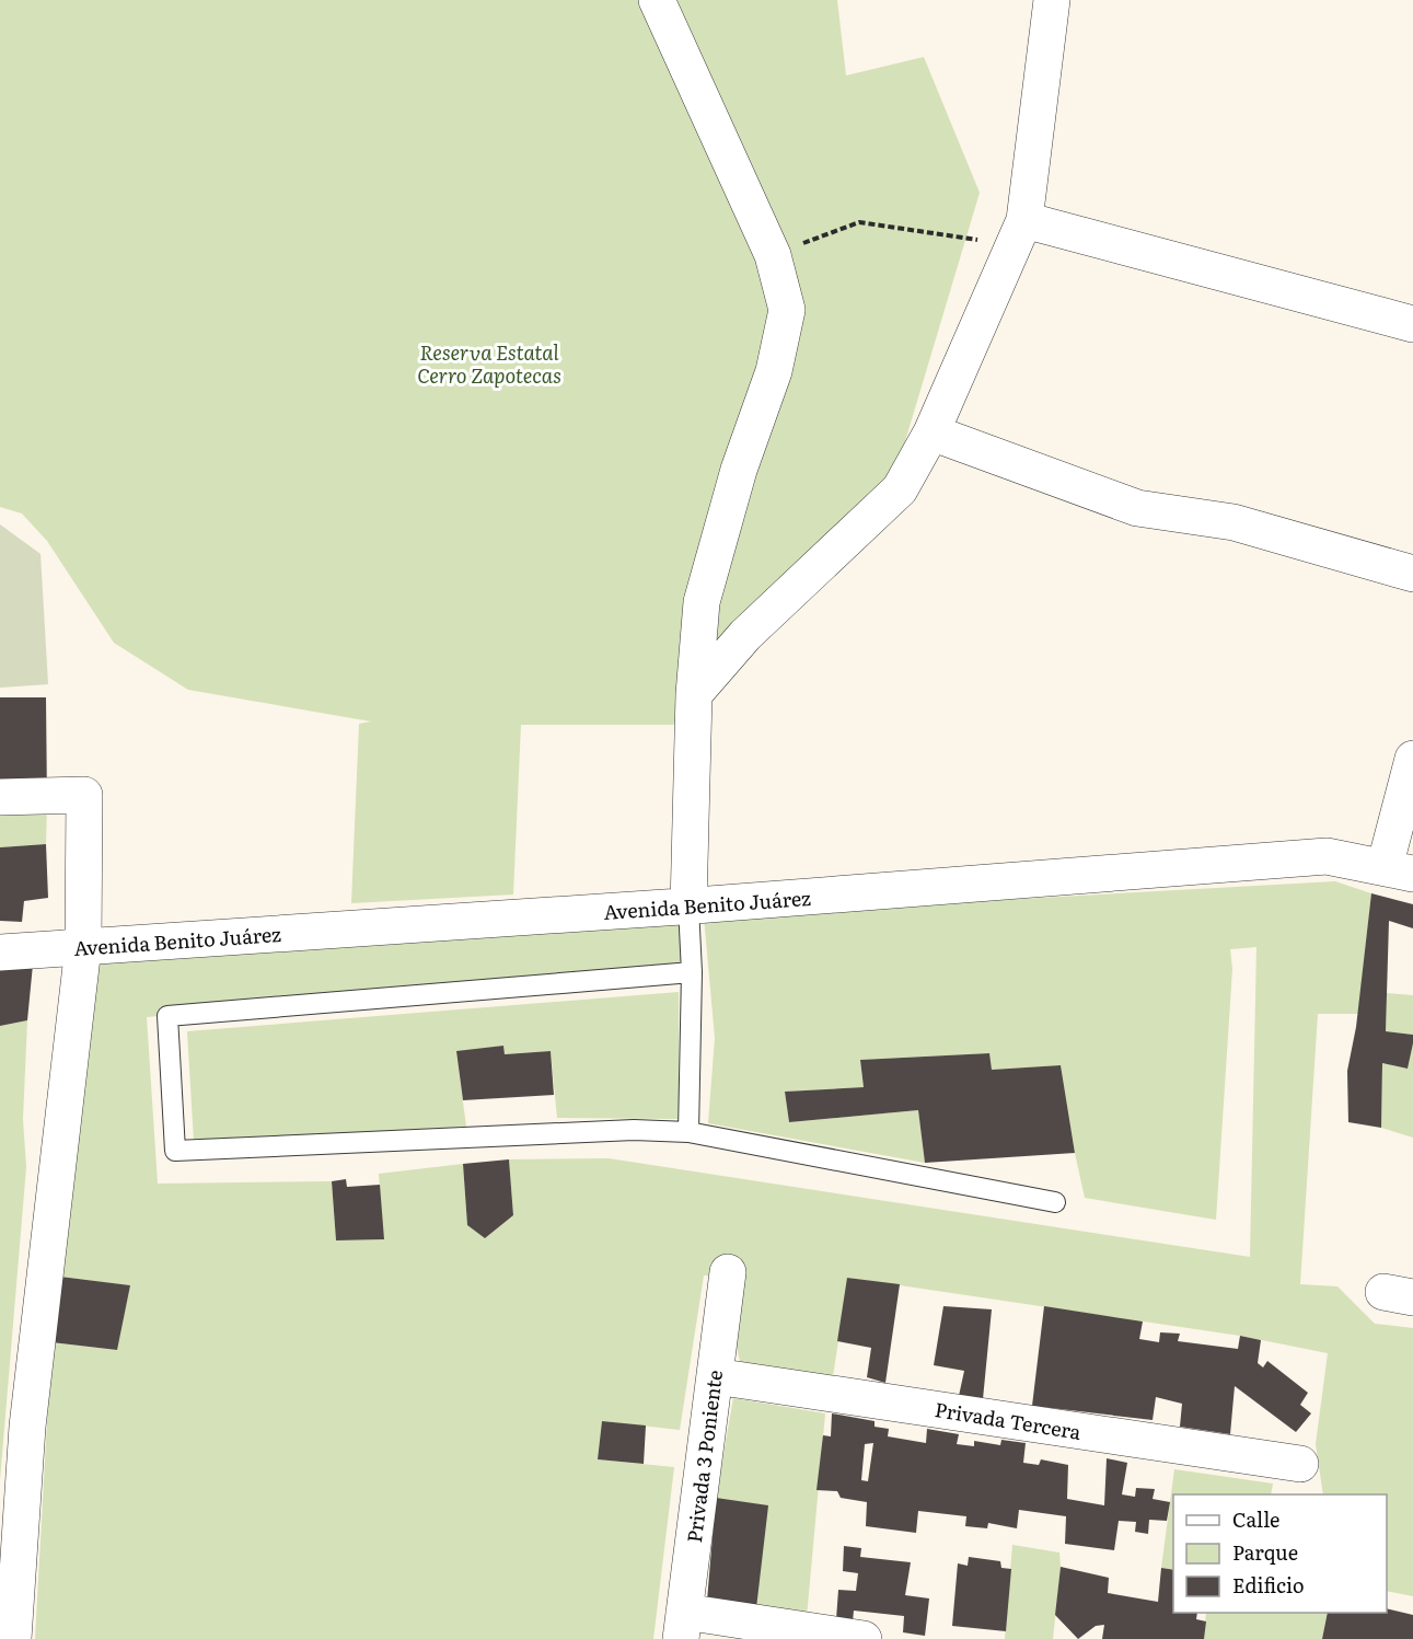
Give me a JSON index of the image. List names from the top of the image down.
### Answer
{
  "streets": {
    "street": ["Avenida Benito Juárez", "Privada Tercera", "Privada 3 Poniente"]
  },
  "crossings": [
    ["Privada Tercera", "Privada 3 Poniente"]
  ],
  "parks": ["Reserva Estatal Cerro Zapotecas"],
  "legend": ["Calle", "Parque", "Edificio"]
}
